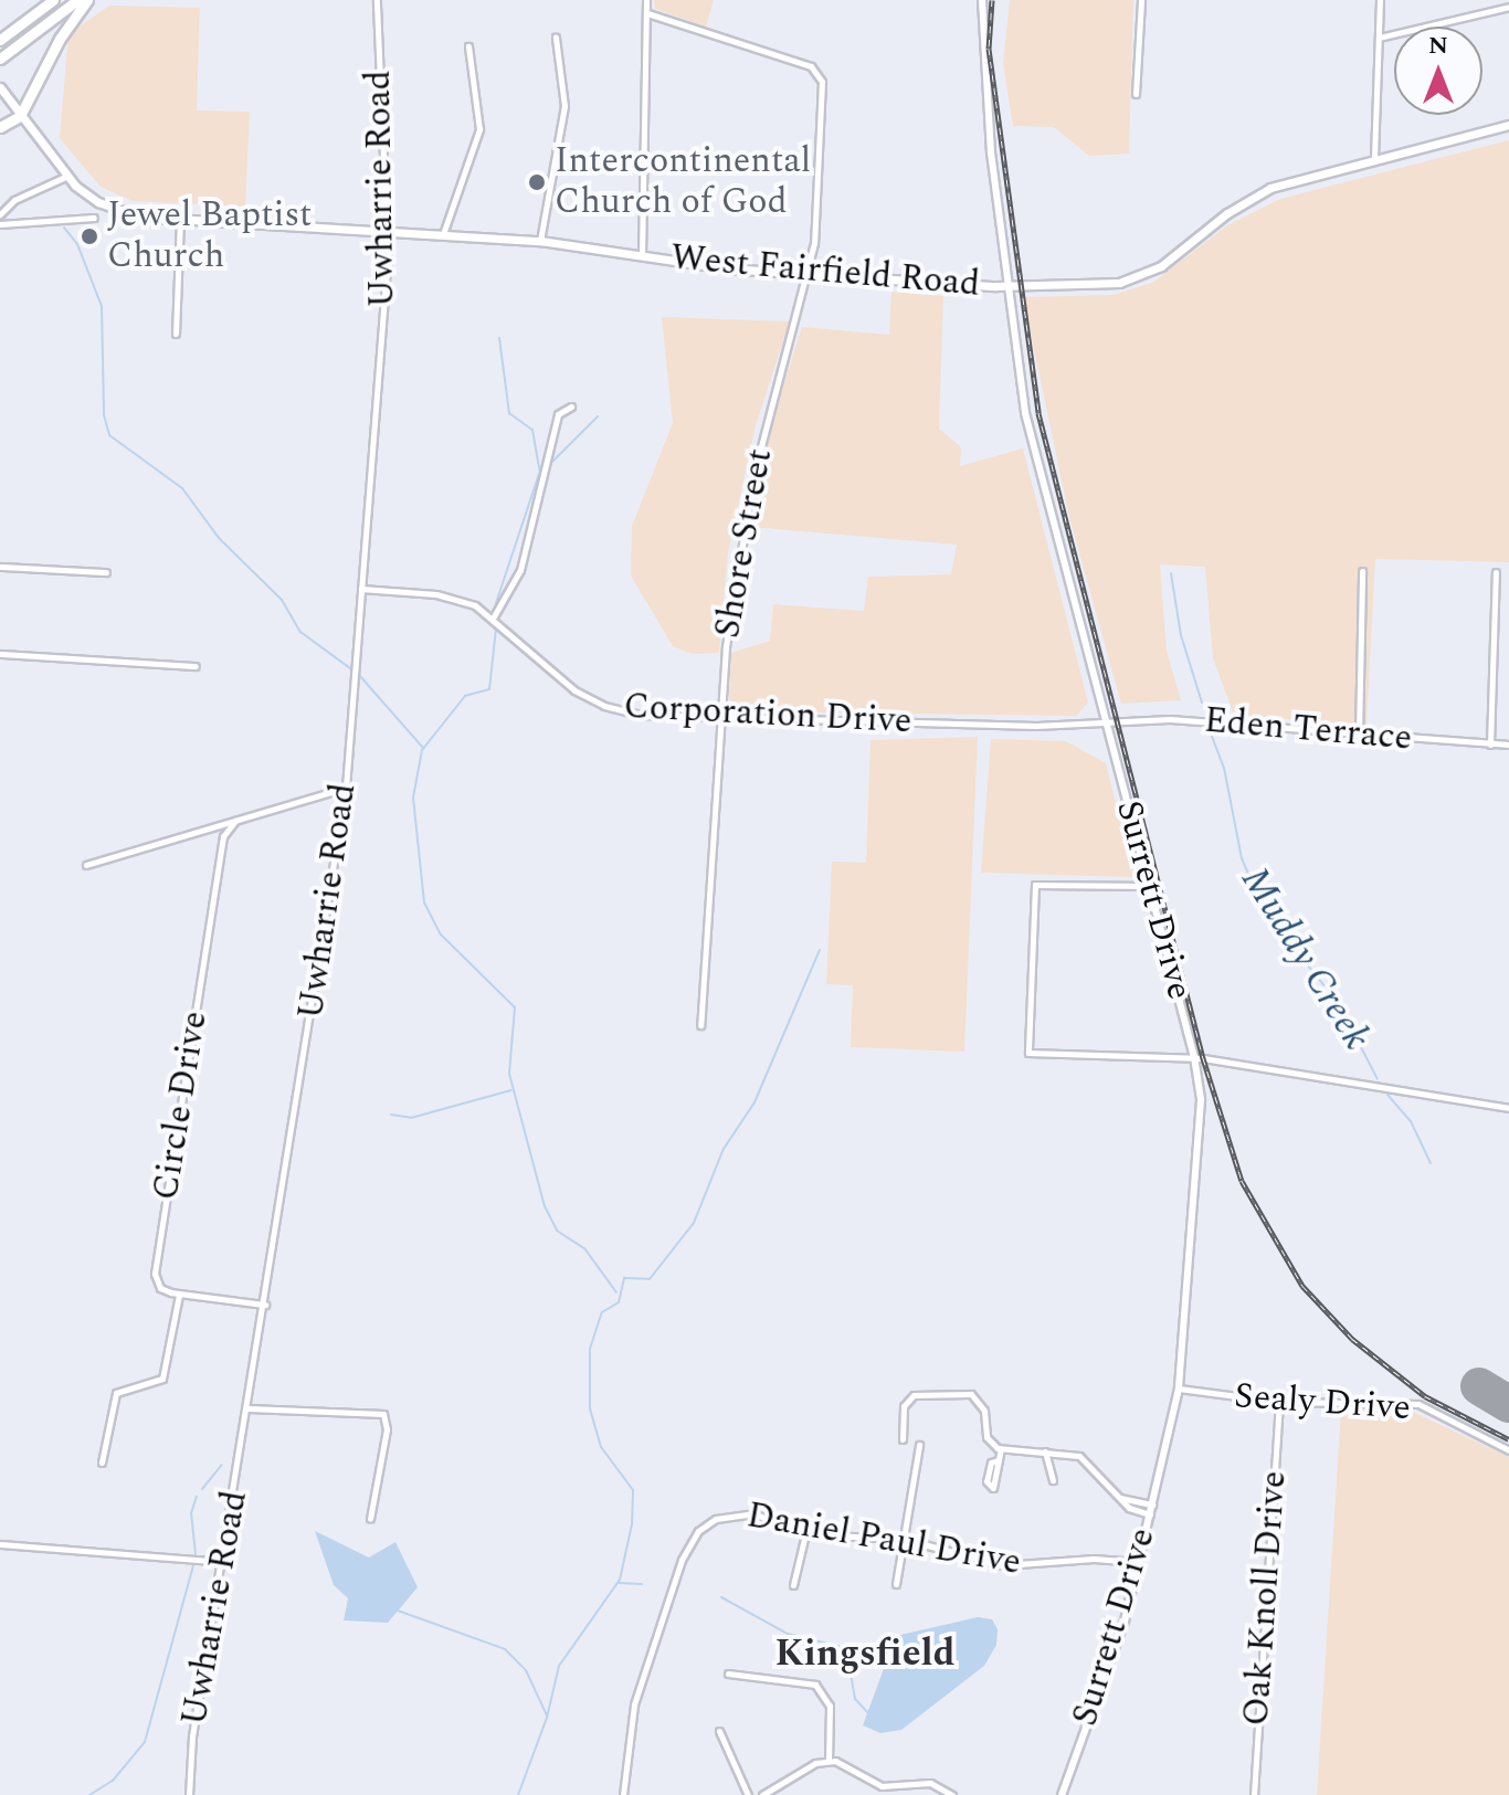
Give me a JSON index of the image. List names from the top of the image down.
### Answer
{
  "streets": {
    "main road": ["West Fairfield Road"],
    "street": [
      "Uwharrie Road",
      "Shore Street",
      "Corporation Drive",
      "Eden Terrace",
      "Surrett Drive",
      "Circle Drive",
      "Sealy Drive",
      "Daniel Paul Drive",
      "Oak Knoll Drive"
    ]
  },
  "crossings": [
    ["Uwharrie Road", "West Fairfield Road"],
    ["Uwharrie Road", "Corporation Drive"],
    ["West Fairfield Road", "Shore Street"],
    ["West Fairfield Road", "Surrett Drive"],
    ["Shore Street", "Corporation Drive"],
    ["Corporation Drive", "Eden Terrace"],
    ["Corporation Drive", "Surrett Drive"],
    ["Eden Terrace", "Surrett Drive"],
    ["Surrett Drive", "Sealy Drive"],
    ["Surrett Drive", "Daniel Paul Drive"],
    ["Sealy Drive", "Oak Knoll Drive"]
  ],
  "districts": ["Kingsfield"],
  "water": ["Muddy Creek"],
  "places": ["Intercontinental Church of God", "Jewel Baptist Church"],
  "north": "top"
}
